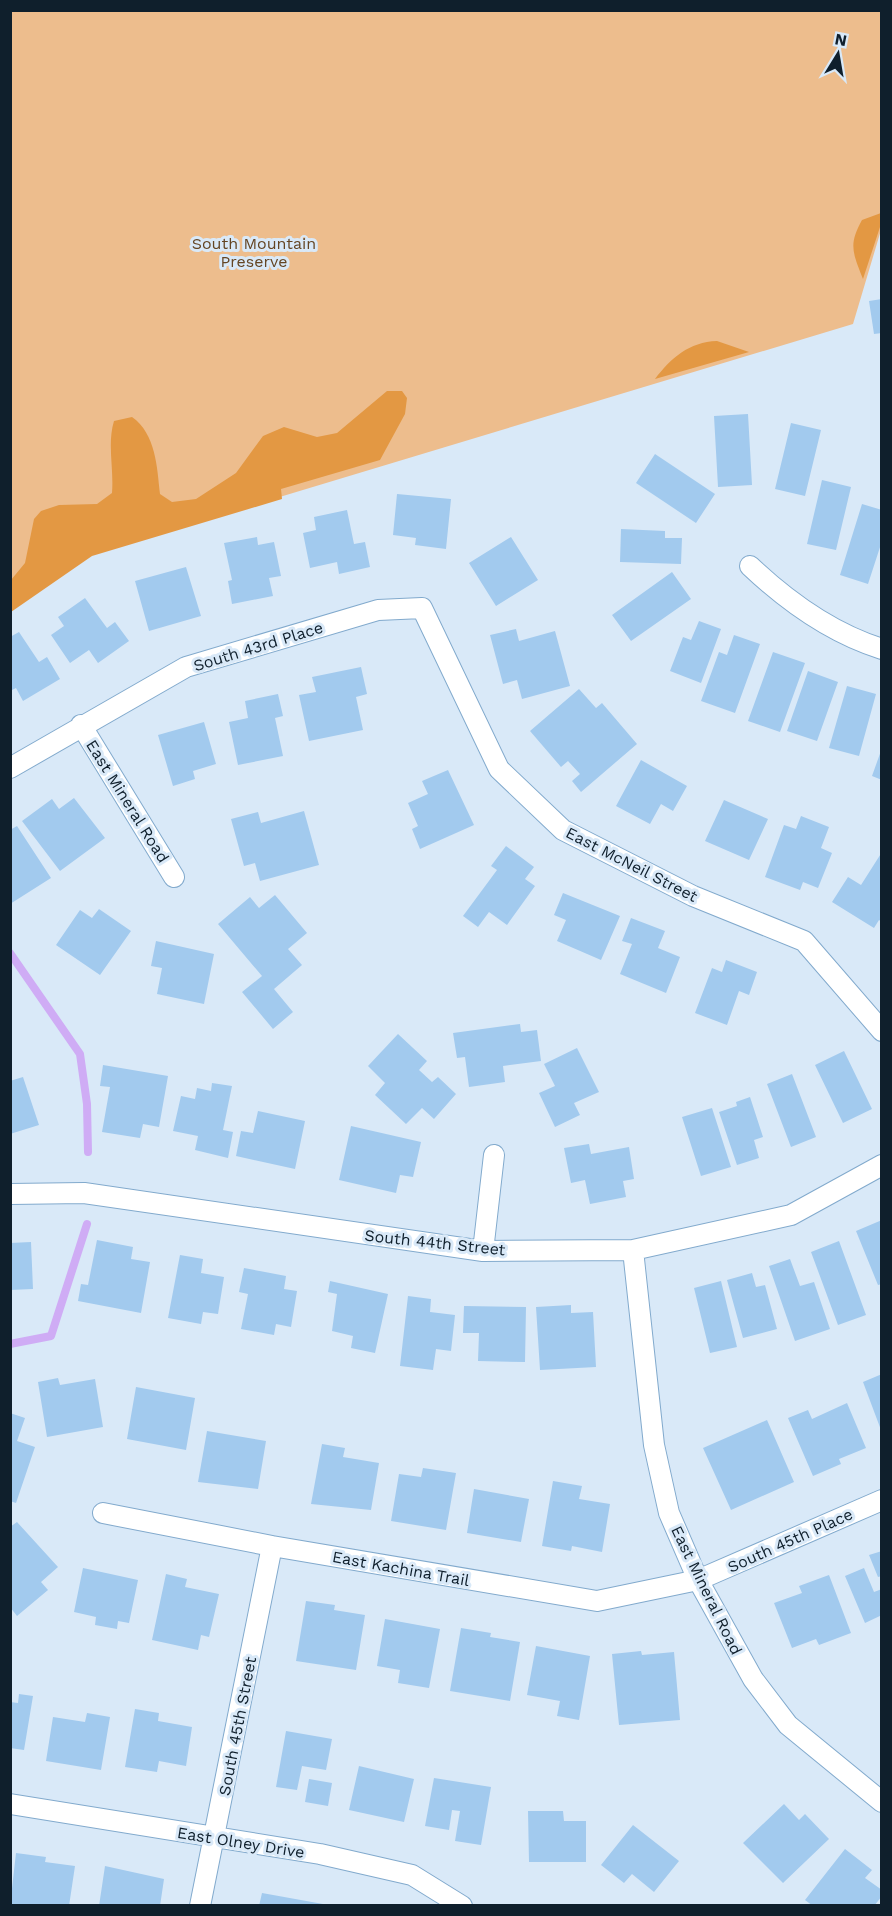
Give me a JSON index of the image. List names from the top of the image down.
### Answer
{
  "streets": {
    "street": [
      "South 43rd Place",
      "East Mineral Road",
      "East McNeil Street",
      "South 44th Street",
      "South 45th Place",
      "East Kachina Trail",
      "South 45th Street",
      "East Olney Drive"
    ]
  },
  "crossings": [
    ["South 43rd Place", "East Mineral Road"],
    ["South 43rd Place", "East McNeil Street"],
    ["East Mineral Road", "South 44th Street"],
    ["East Mineral Road", "South 45th Place"],
    ["East Mineral Road", "East Kachina Trail"],
    ["South 45th Place", "East Kachina Trail"],
    ["East Kachina Trail", "South 45th Street"],
    ["South 45th Street", "East Olney Drive"]
  ],
  "parks": ["South Mountain Preserve"],
  "north": "top"
}
